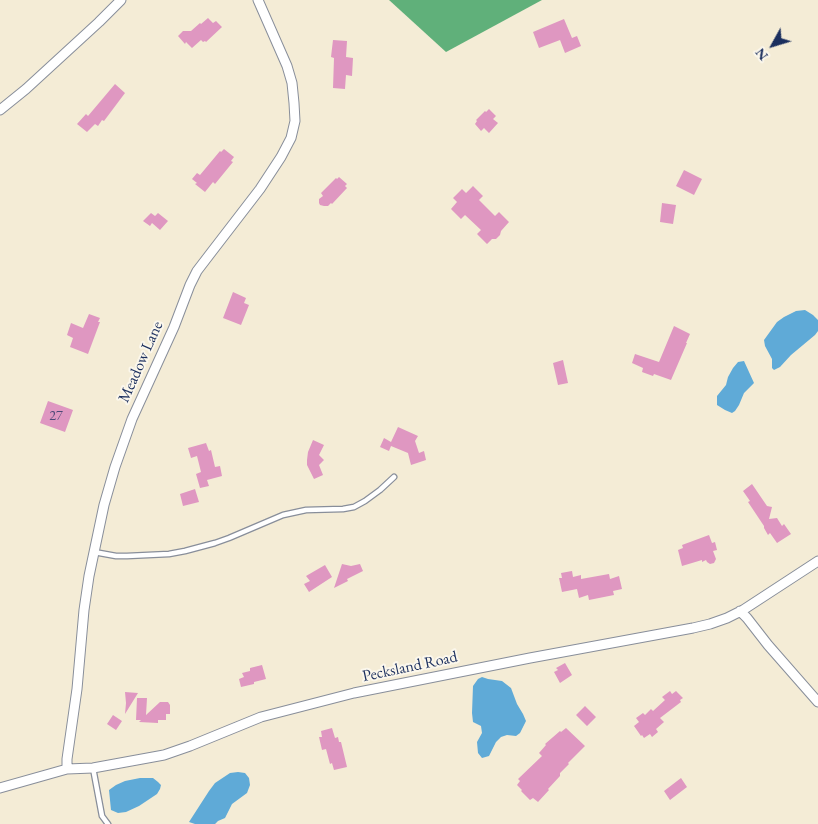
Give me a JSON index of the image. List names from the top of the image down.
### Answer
{
  "streets": {
    "street": ["Meadow Lane", "Pecksland Road"]
  },
  "crossings": [
    ["Meadow Lane", "Pecksland Road"]
  ],
  "house_numbers": ["27"],
  "north": "bottom left"
}
